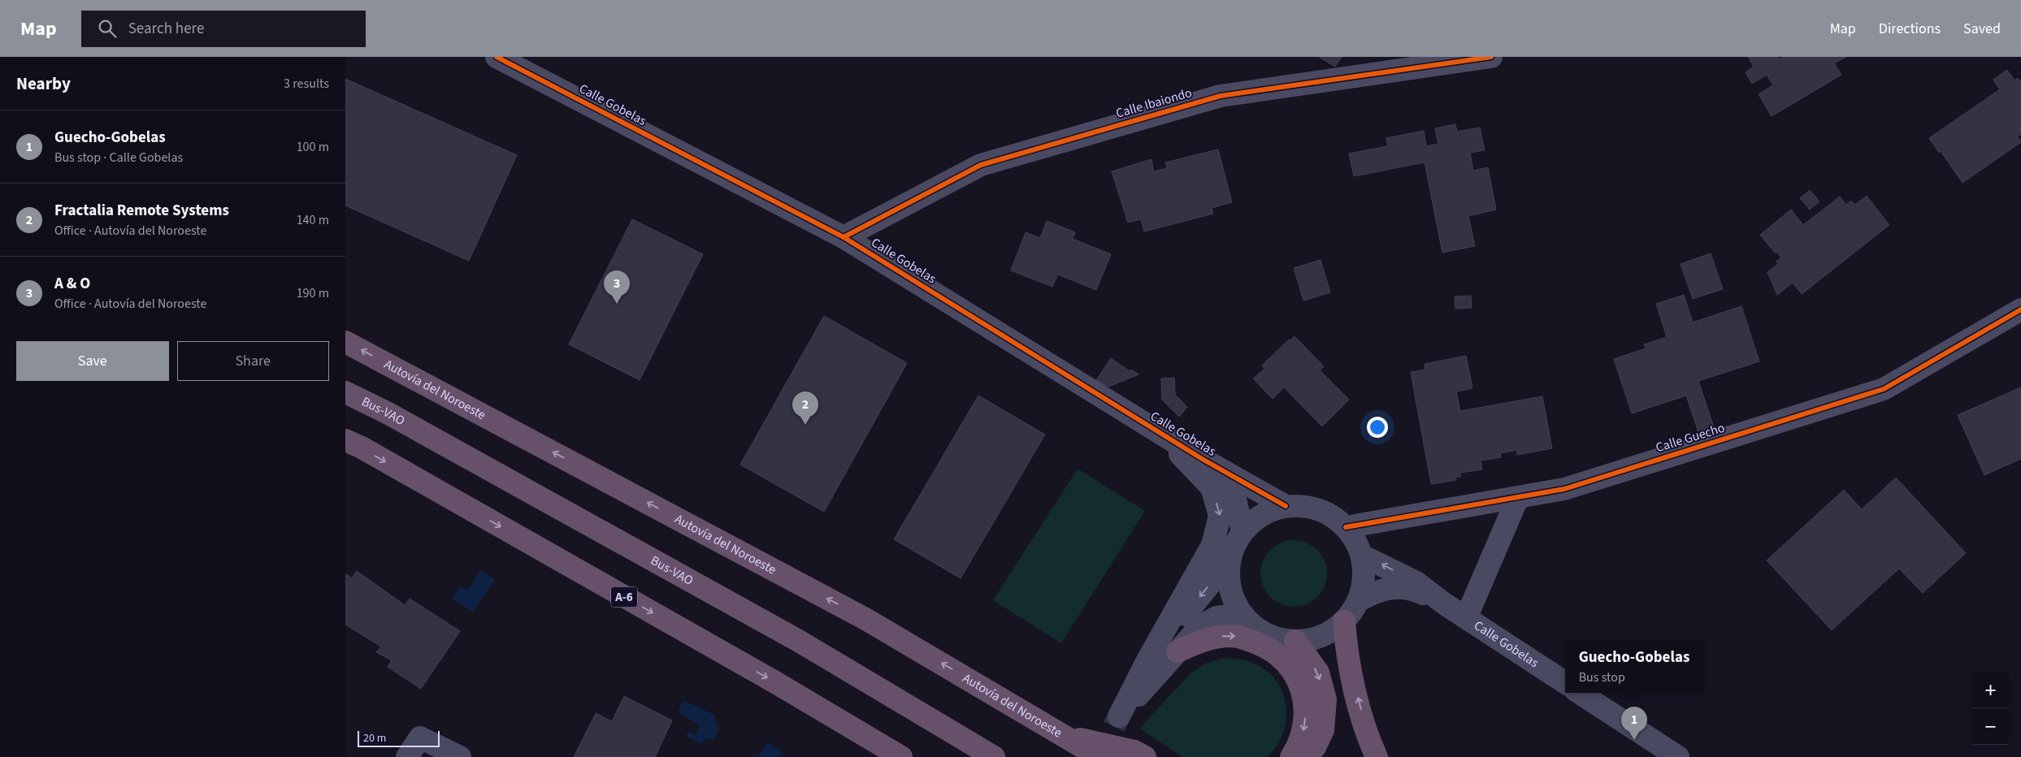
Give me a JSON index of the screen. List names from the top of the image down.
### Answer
{
  "streets": {
    "highway": ["Autovía del Noroeste", "Bus-VAO", "A-6"],
    "street": ["Calle Ibaiondo", "Calle Gobelas", "Calle Guecho"]
  },
  "crossings": [
    ["Calle Ibaiondo", "Calle Gobelas"],
    ["Calle Gobelas", "Calle Guecho"]
  ],
  "scale_bar": "20 m",
  "page": {
    "header": "Map",
    "search": "Search here",
    "nav": ["Map", "Directions", "Saved"],
    "heading": ["Nearby", "3 results"],
    "list": [
      {
        "mark": "1",
        "name": "Guecho-Gobelas",
        "note": "Bus stop · Calle Gobelas",
        "value": "100 m"
      },
      {
        "mark": "2",
        "name": "Fractalia Remote Systems",
        "note": "Office · Autovía del Noroeste",
        "value": "140 m"
      },
      {
        "mark": "3",
        "name": "A & O",
        "note": "Office · Autovía del Noroeste",
        "value": "190 m"
      }
    ],
    "pins": ["3", "2", "1"],
    "buttons": ["Save", "Share"],
    "popup": ["Guecho-Gobelas", "Bus stop"],
    "map_buttons": ["+", "−"],
    "scale": "20 m"
  }
}
